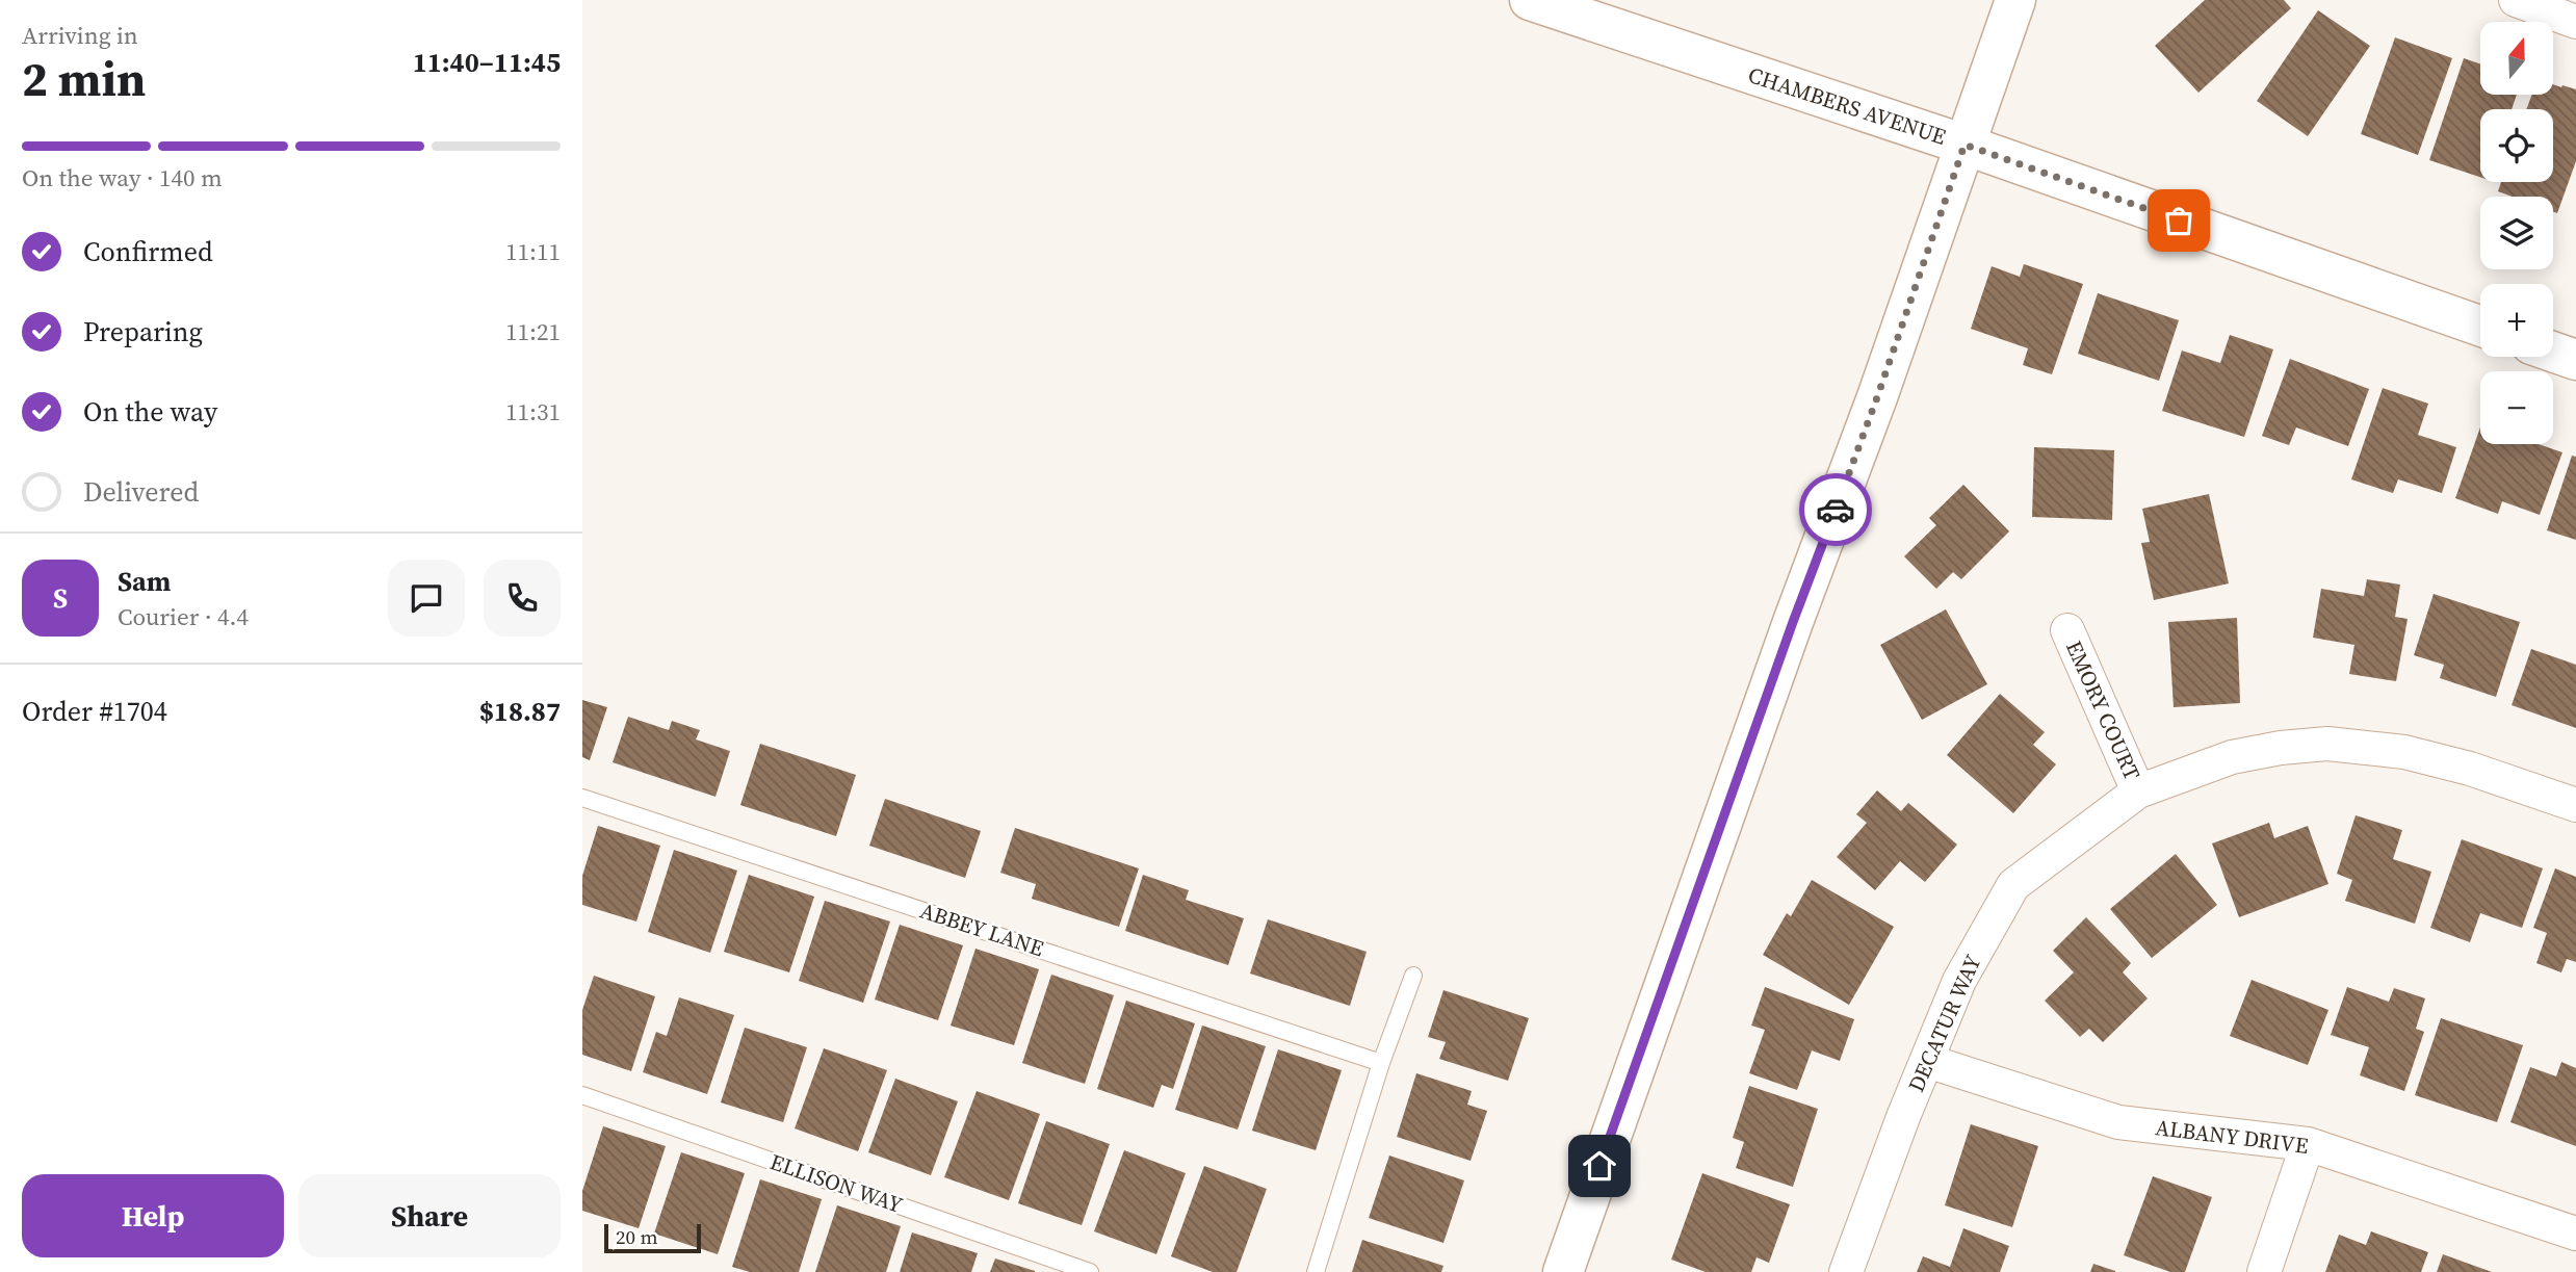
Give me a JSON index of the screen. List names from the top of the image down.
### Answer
{
  "streets": {
    "main road": ["CHAMBERS AVENUE"],
    "street": ["EMORY COURT", "DECATUR WAY", "ALBANY DRIVE"],
    "lane": ["ABBEY LANE", "ELLISON WAY"]
  },
  "crossings": [
    ["EMORY COURT", "DECATUR WAY"],
    ["DECATUR WAY", "ALBANY DRIVE"]
  ],
  "scale_bar": "20 m",
  "north": "top",
  "page": {
    "heading": ["2 min", "Arriving in", "11:40–11:45"],
    "panel": [
      "Sam",
      "Courier · 4.4",
      "Order #1704",
      "$18.87"
    ],
    "map_buttons": ["+", "−"],
    "bar": "On the way · 140 m",
    "list": [
      ["Confirmed", "11:11"],
      ["Preparing", "11:21"],
      ["On the way", "11:31"],
      "Delivered"
    ],
    "round": "S",
    "buttons": ["Help", "Share"],
    "scale": "20 m"
  }
}
